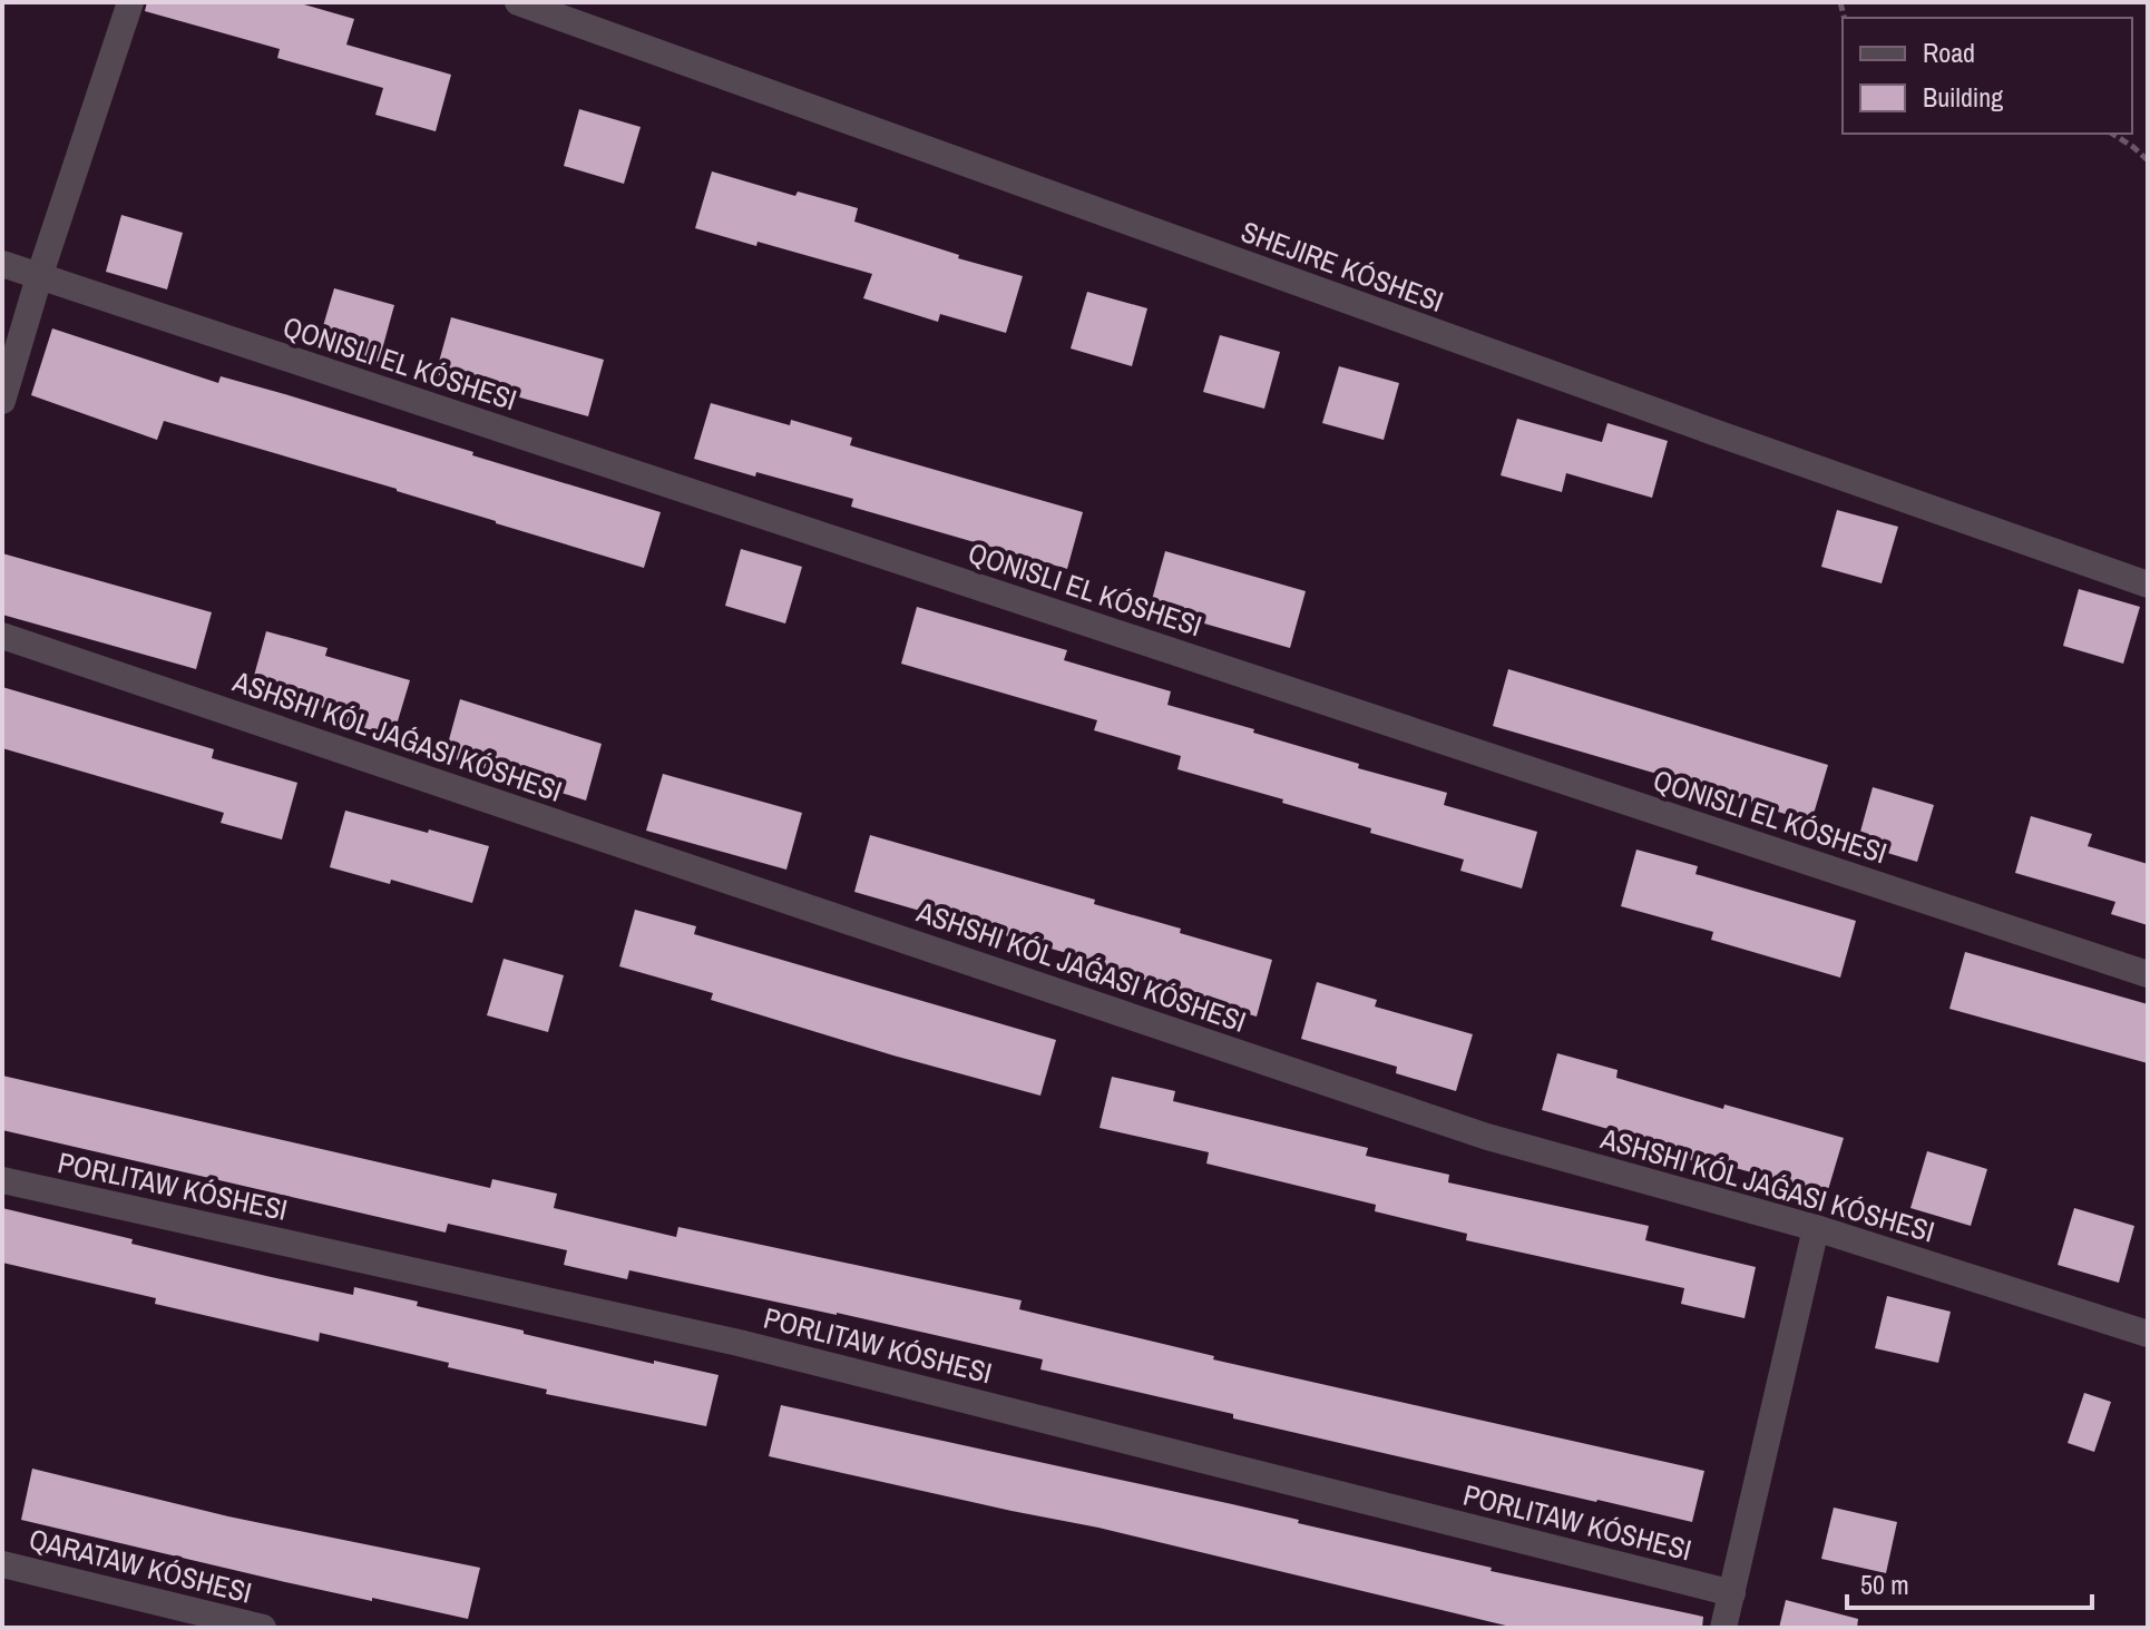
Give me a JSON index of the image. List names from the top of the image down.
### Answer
{
  "streets": {
    "street": ["SHEJIRE KÓSHESI", "QARATAW KÓSHESI"]
  },
  "legend": ["Road", "Building"],
  "scale_bar": "50 m"
}
